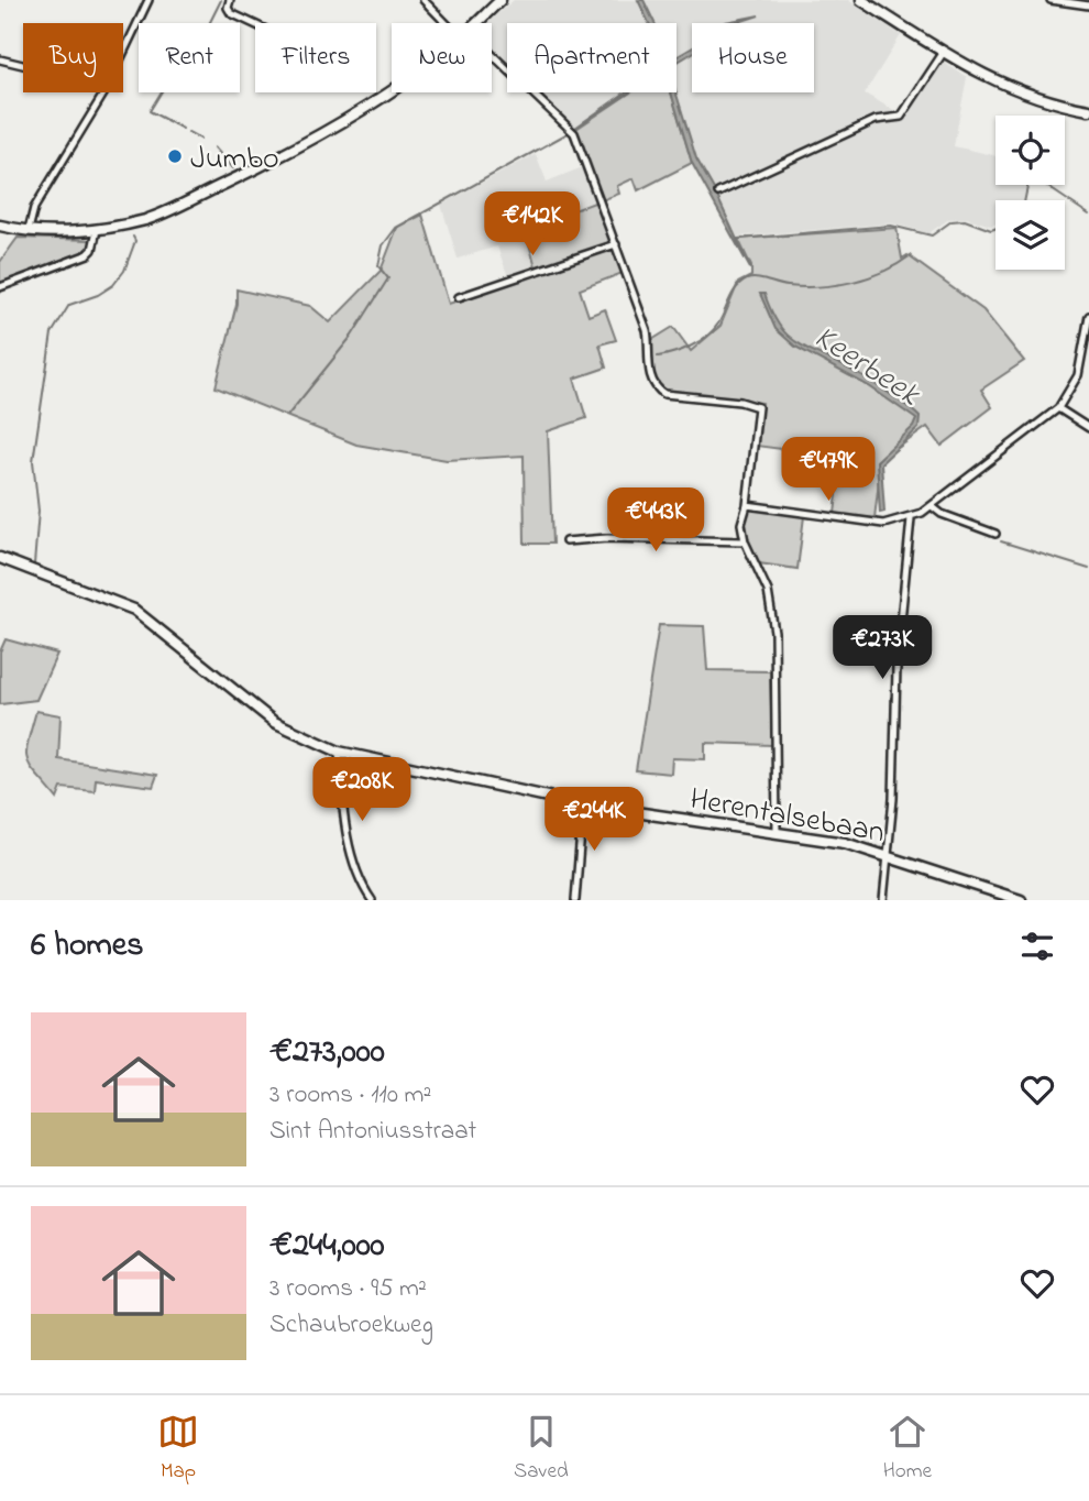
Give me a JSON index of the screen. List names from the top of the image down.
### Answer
{
  "streets": {
    "street": ["Herentalsebaan"]
  },
  "water": ["Keerbeek"],
  "places": ["Jumbo"],
  "page": {
    "chip": [
      "Buy",
      "Rent",
      "Filters",
      "New",
      "Apartment",
      "House"
    ],
    "price": [
      "€142K",
      "€479K",
      "€443K",
      "€273K",
      "€208K",
      "€244K"
    ],
    "heading": "6 homes",
    "list": [
      {
        "name": "€273,000",
        "note": "3 rooms · 110 m² · Sint Antoniusstraat"
      },
      {
        "name": "€244,000",
        "note": "3 rooms · 95 m² · Schaubroekweg"
      }
    ],
    "tabs": ["Map", "Saved", "Home"]
  }
}
